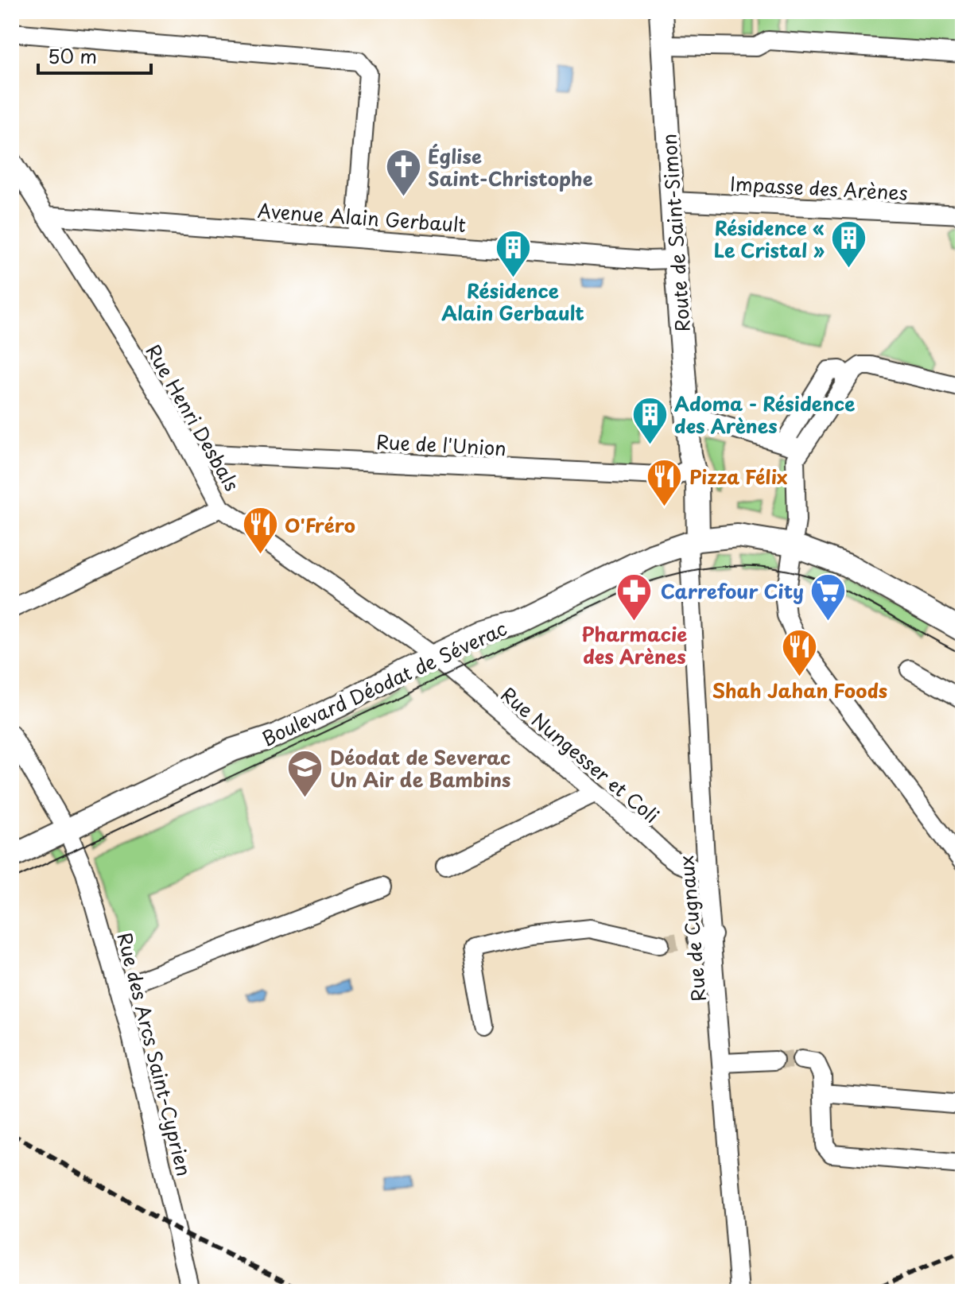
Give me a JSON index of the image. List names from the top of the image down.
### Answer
{
  "streets": {
    "main road": ["Route de Saint-Simon", "Boulevard Déodat de Séverac"],
    "street": [
      "Impasse des Arènes",
      "Avenue Alain Gerbault",
      "Rue Henri Desbals",
      "Rue de l'Union",
      "Rue Nungesser et Coli",
      "Rue de Cugnaux",
      "Rue des Arcs Saint-Cyprien"
    ]
  },
  "crossings": [
    ["Impasse des Arènes", "Route de Saint-Simon"],
    ["Avenue Alain Gerbault", "Route de Saint-Simon"],
    ["Avenue Alain Gerbault", "Rue Henri Desbals"],
    ["Route de Saint-Simon", "Rue de l'Union"],
    ["Route de Saint-Simon", "Boulevard Déodat de Séverac"],
    ["Route de Saint-Simon", "Rue de Cugnaux"],
    ["Rue Henri Desbals", "Rue de l'Union"],
    ["Rue Henri Desbals", "Boulevard Déodat de Séverac"],
    ["Rue Henri Desbals", "Rue Nungesser et Coli"],
    ["Boulevard Déodat de Séverac", "Rue Nungesser et Coli"],
    ["Boulevard Déodat de Séverac", "Rue de Cugnaux"],
    ["Boulevard Déodat de Séverac", "Rue des Arcs Saint-Cyprien"],
    ["Rue Nungesser et Coli", "Rue de Cugnaux"]
  ],
  "places": {
    "church": ["Église Saint-Christophe"],
    "building": ["Résidence « Le Cristal »", "Résidence Alain Gerbault", "Adoma - Résidence des Arènes"],
    "restaurant": ["Pizza Félix", "O'Fréro", "Shah Jahan Foods"],
    "pharmacy": ["Pharmacie des Arènes"],
    "supermarket": ["Carrefour City"],
    "school or university": ["Déodat de Severac Un Air de Bambins"]
  },
  "scale_bar": "50 m"
}
